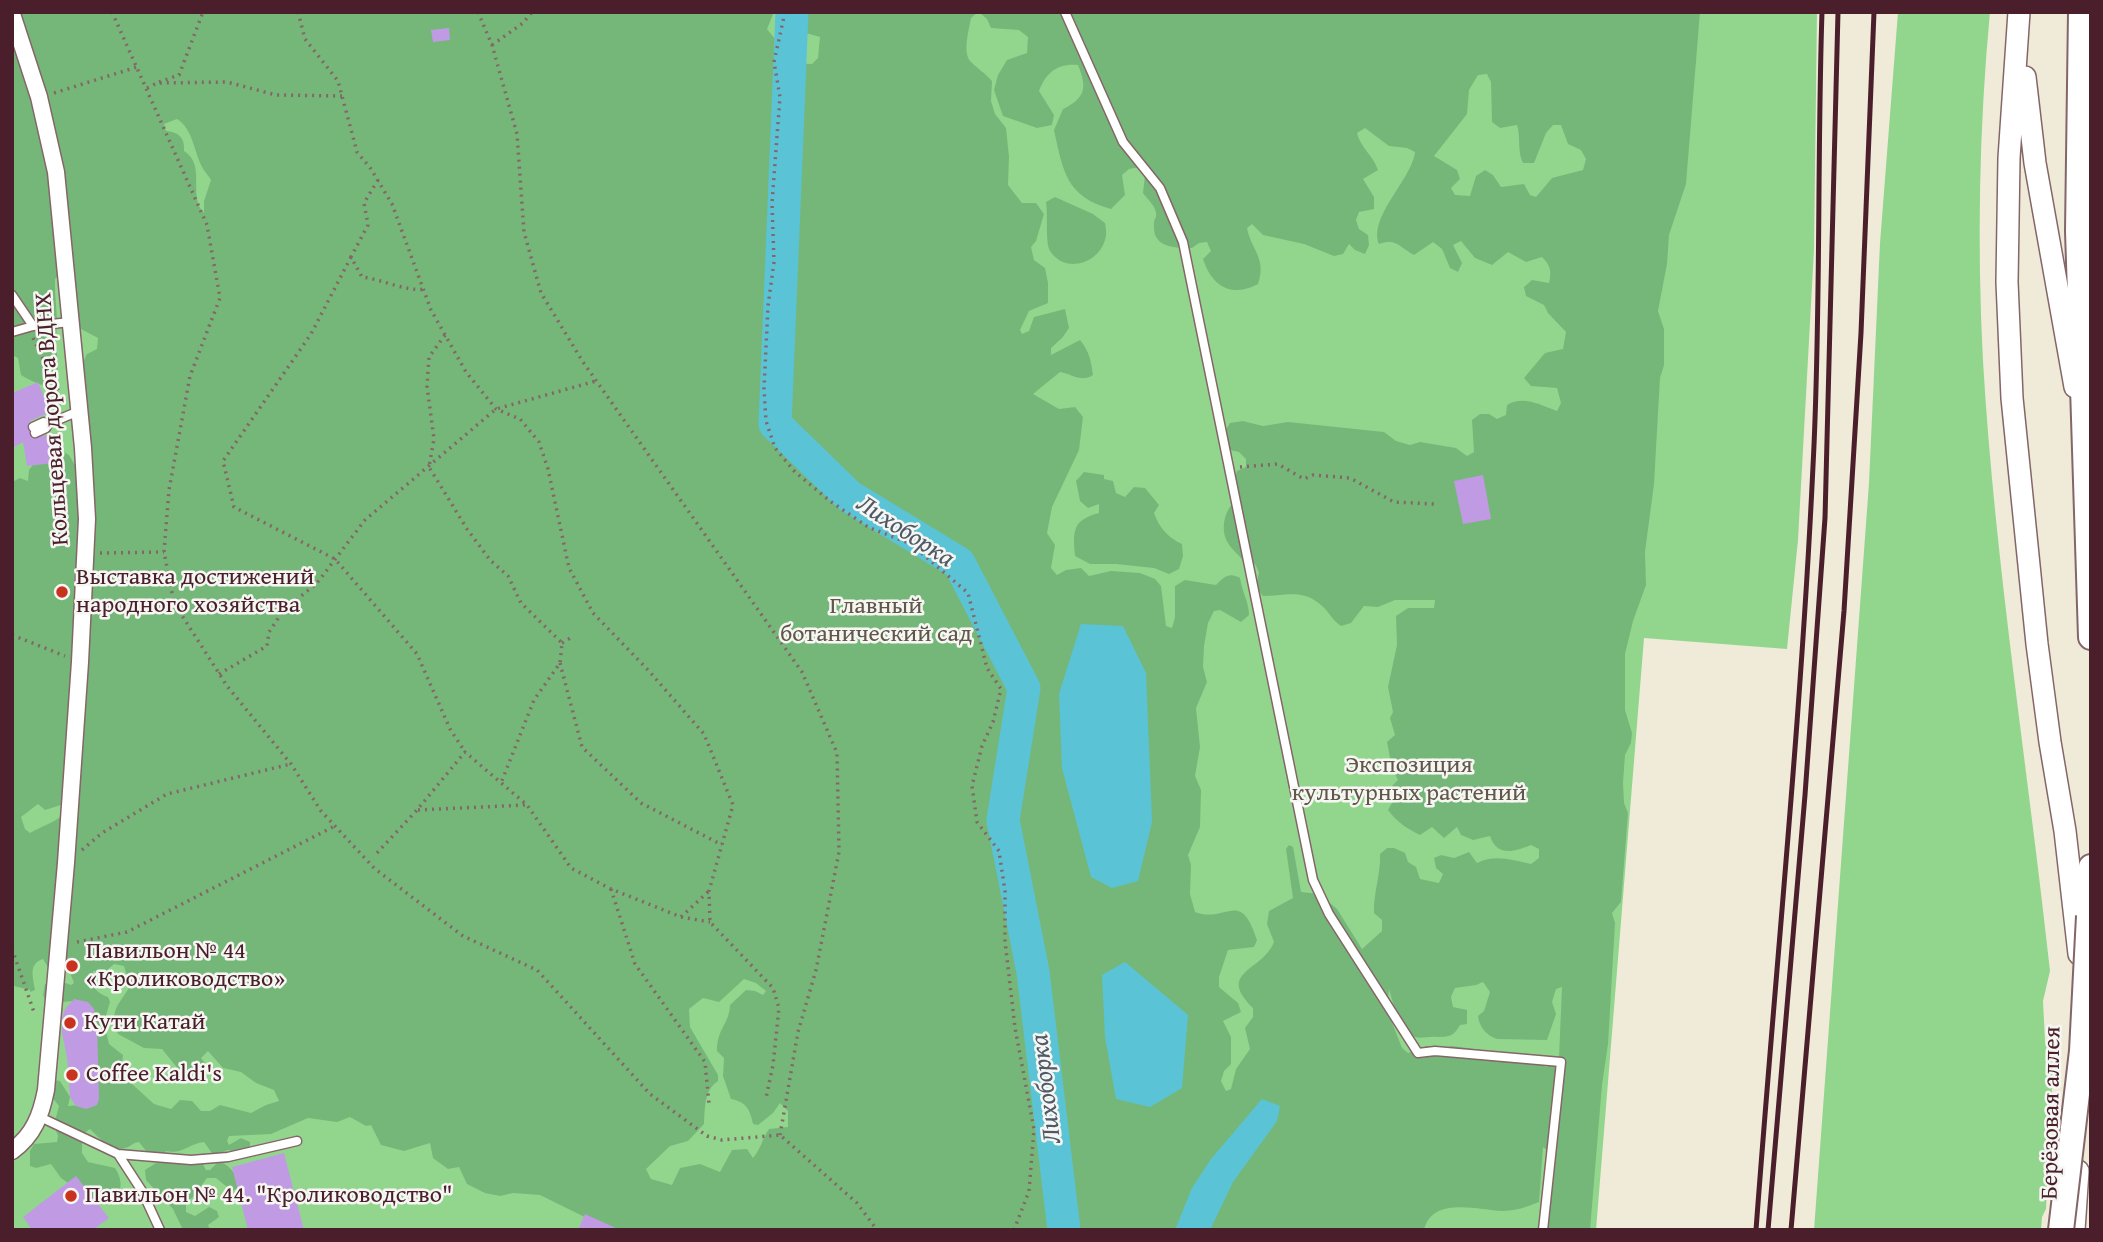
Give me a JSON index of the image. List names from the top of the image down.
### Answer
{
  "streets": {
    "main road": ["Берёзовая аллея"],
    "street": ["Кольцевая дорога ВДНХ"]
  },
  "water": ["Лихоборка"],
  "parks": ["Главный ботанический сад", "Экспозиция культурных растений"],
  "places": [
    "Выставка достижений народного хозяйства",
    "Павильон № 44 «Кролиководство»",
    "Кути Катай",
    "Coffee Kaldi's",
    "Павильон № 44. \"Кролиководство\""
  ]
}
